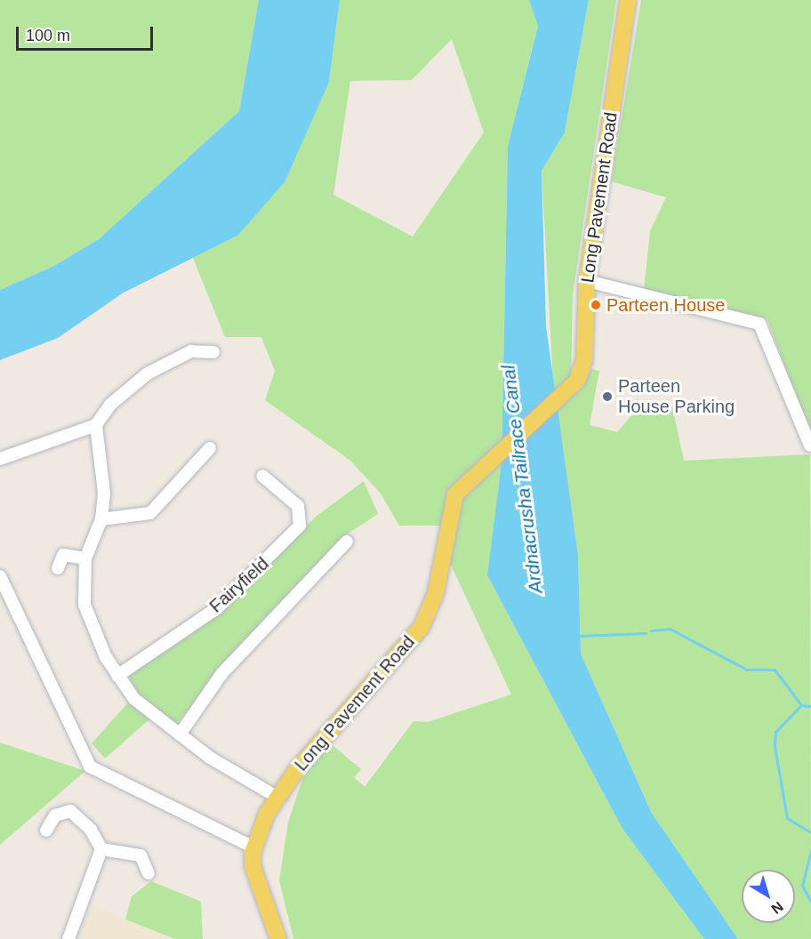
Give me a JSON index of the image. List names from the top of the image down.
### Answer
{
  "streets": {
    "main road": ["Long Pavement Road"],
    "street": ["Fairyfield"]
  },
  "water": ["Ardnacrusha Tailrace Canal"],
  "places": ["Parteen House", "Parteen House Parking"],
  "scale_bar": "100 m",
  "north": "bottom right"
}
